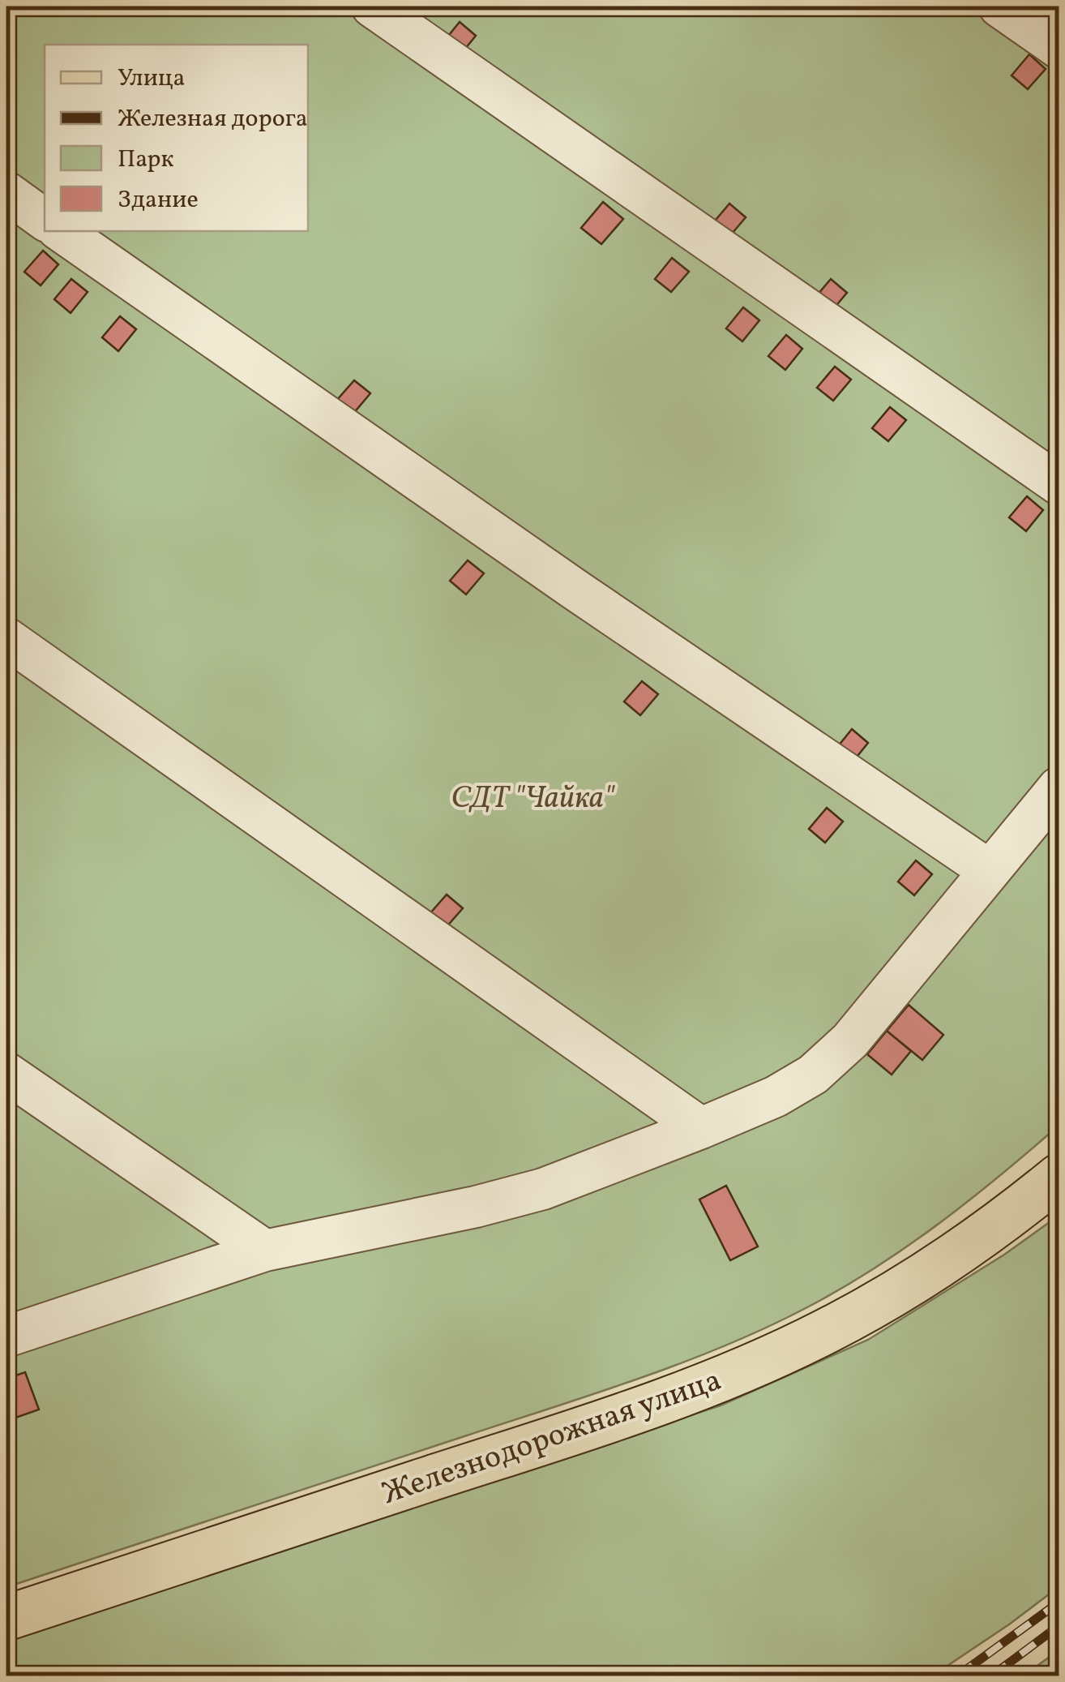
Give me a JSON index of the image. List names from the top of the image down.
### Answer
{
  "streets": {
    "main road": ["Железнодорожная улица"]
  },
  "parks": ["СДТ \"Чайка\""],
  "legend": [
    "Улица",
    "Железная дорога",
    "Парк",
    "Здание"
  ]
}
